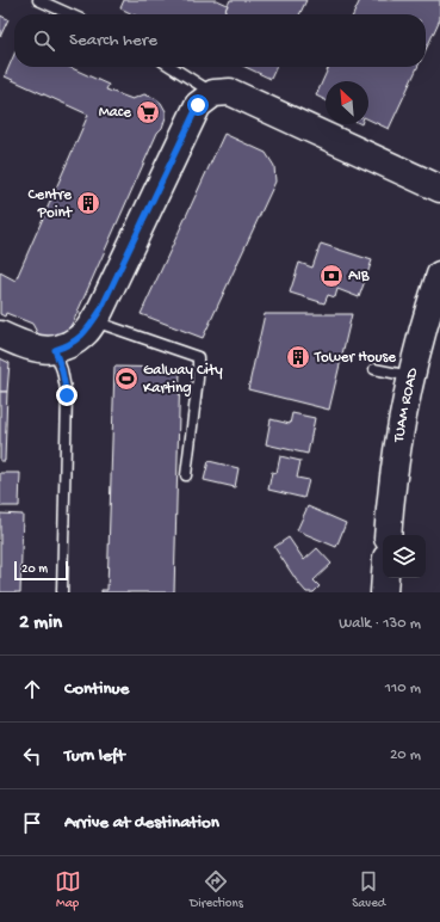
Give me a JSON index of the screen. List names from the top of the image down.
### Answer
{
  "streets": {
    "street": ["TUAM ROAD"]
  },
  "places": {
    "supermarket": ["Mace"],
    "building": ["Centre Point", "Tower House"],
    "bank": ["AIB"],
    "sports": ["Galway City Karting"]
  },
  "scale_bar": "20 m",
  "north": "top left",
  "page": {
    "search": "Search here",
    "scale": "20 m",
    "heading": ["2 min", "Walk · 130 m"],
    "list": [
      ["Continue", "110 m"],
      ["Turn left", "20 m"],
      "Arrive at destination"
    ],
    "nav": ["Map", "Directions", "Saved"]
  }
}
